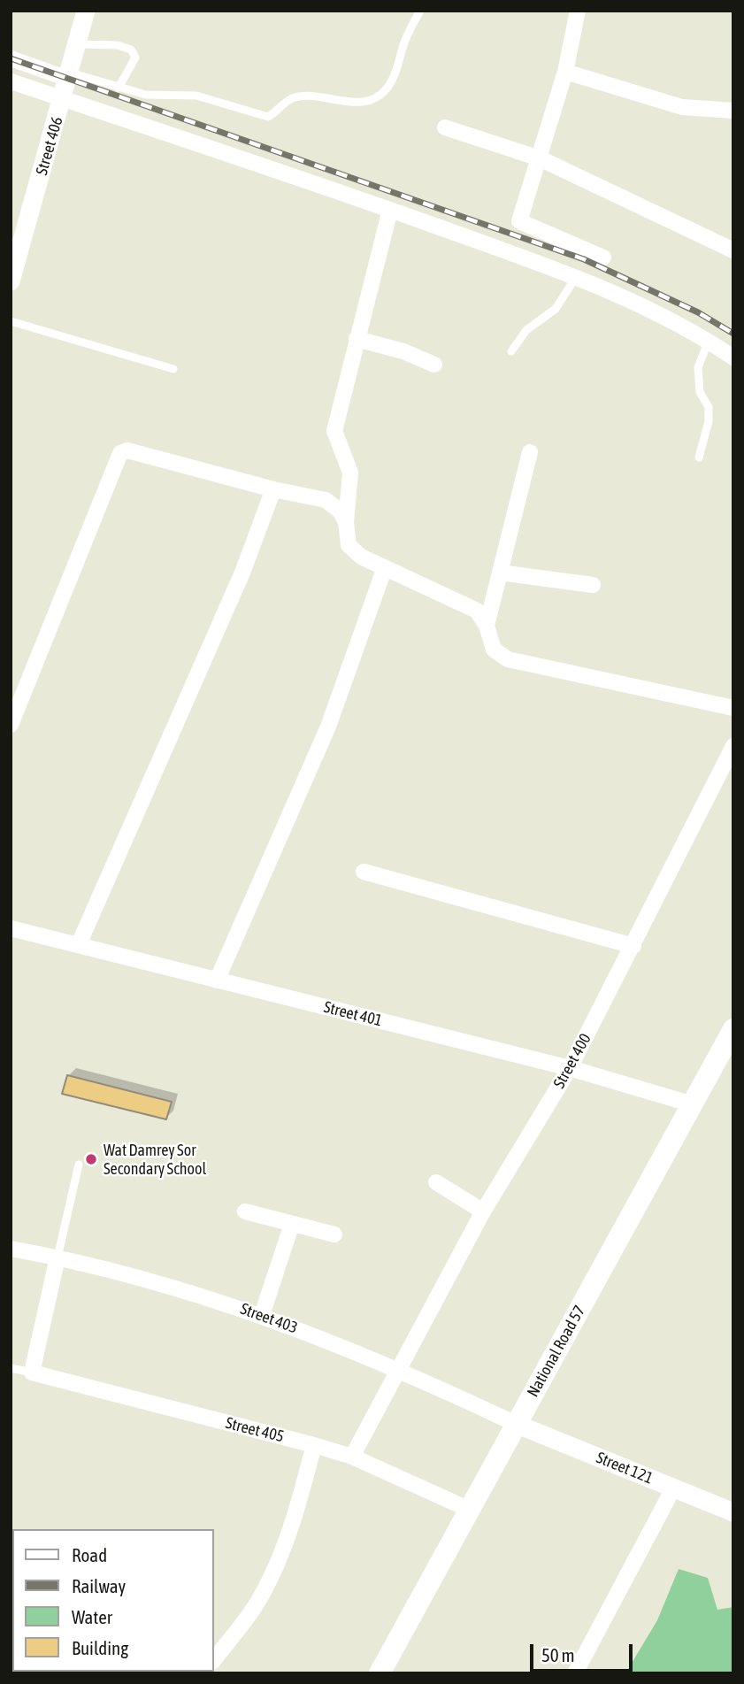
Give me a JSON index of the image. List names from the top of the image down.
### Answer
{
  "streets": {
    "main road": ["National Road 57"],
    "street": [
      "Street 406",
      "Street 401",
      "Street 400",
      "Street 403",
      "Street 405",
      "Street 121"
    ]
  },
  "crossings": [
    ["Street 401", "Street 400"],
    ["Street 401", "National Road 57"],
    ["Street 400", "Street 403"],
    ["Street 400", "Street 405"],
    ["Street 403", "National Road 57"],
    ["Street 403", "Street 121"],
    ["National Road 57", "Street 405"],
    ["National Road 57", "Street 121"]
  ],
  "places": ["Wat Damrey Sor Secondary School"],
  "legend": [
    "Road",
    "Railway",
    "Water",
    "Building"
  ],
  "scale_bar": "50 m"
}
